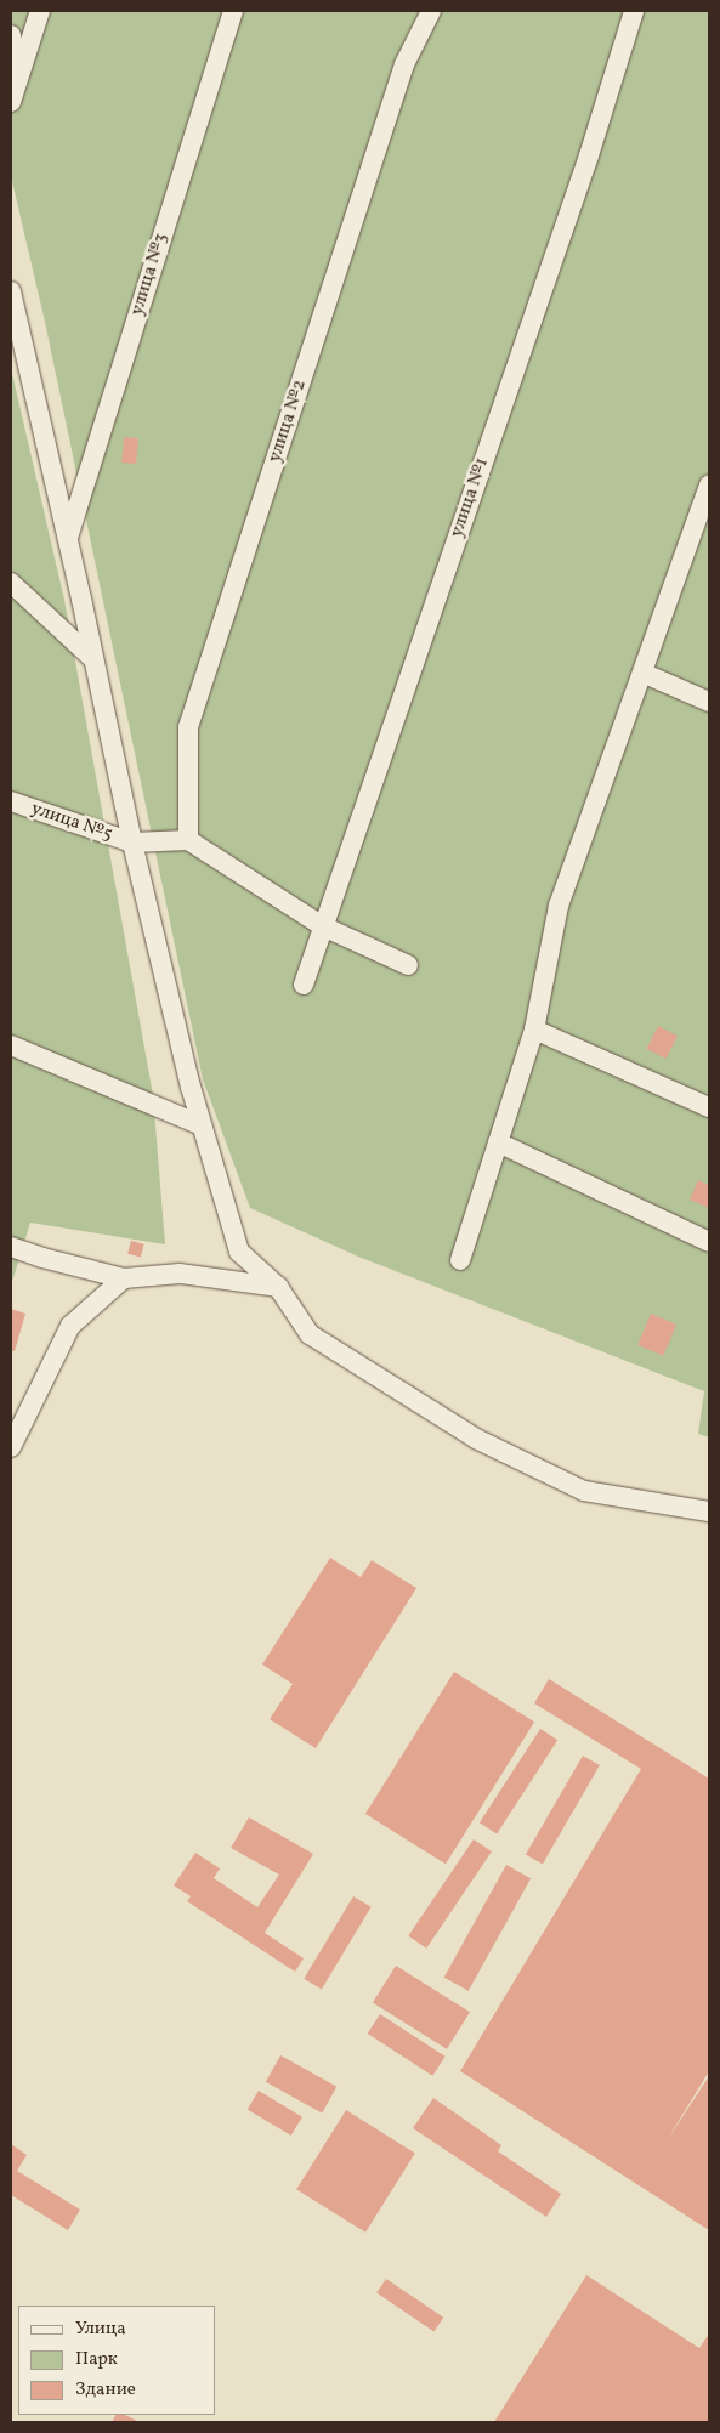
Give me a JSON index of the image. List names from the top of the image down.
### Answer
{
  "streets": {
    "street": [
      "улица №3",
      "улица №2",
      "улица №1",
      "улица №5"
    ]
  },
  "legend": ["Улица", "Парк", "Здание"]
}
